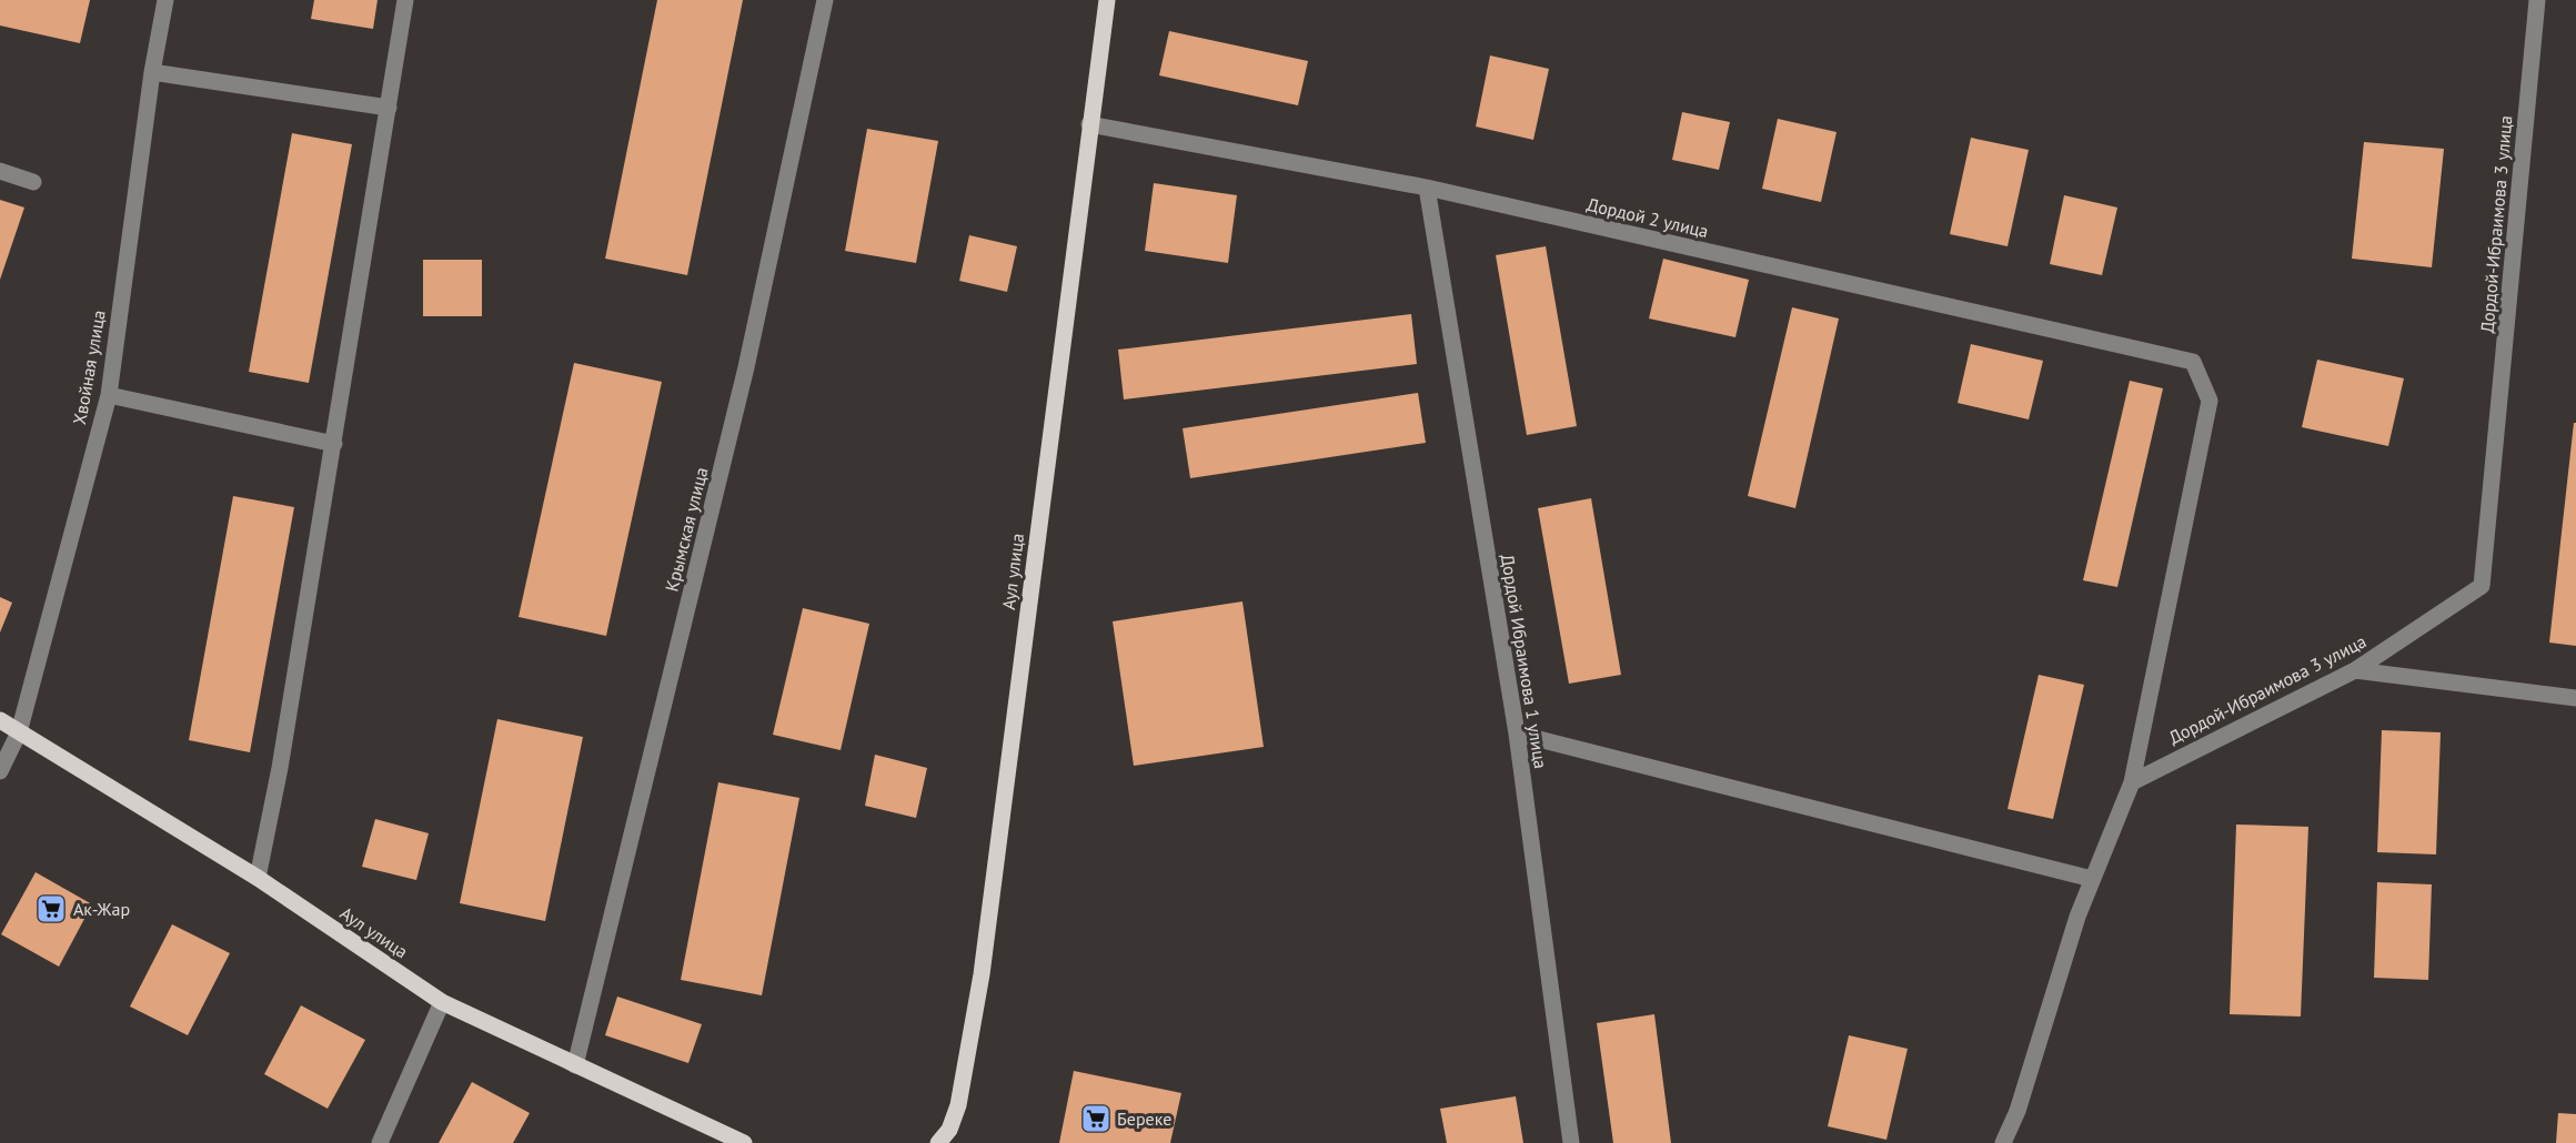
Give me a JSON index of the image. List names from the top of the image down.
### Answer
{
  "streets": {
    "main road": ["Аул улица"],
    "street": [
      "Дордой 2 улица",
      "Дордой-Ибраимова 3 улица",
      "Хвойная улица",
      "Крымская улица",
      "Дордой Ибраимова 1 улица"
    ]
  },
  "crossings": [
    ["Дордой 2 улица", "Дордой-Ибраимова 3 улица"],
    ["Дордой 2 улица", "Аул улица"],
    ["Дордой 2 улица", "Дордой Ибраимова 1 улица"],
    ["Хвойная улица", "Аул улица"],
    ["Крымская улица", "Аул улица"]
  ],
  "places": {
    "supermarket": ["Ак-Жар", "Береке"]
  }
}
